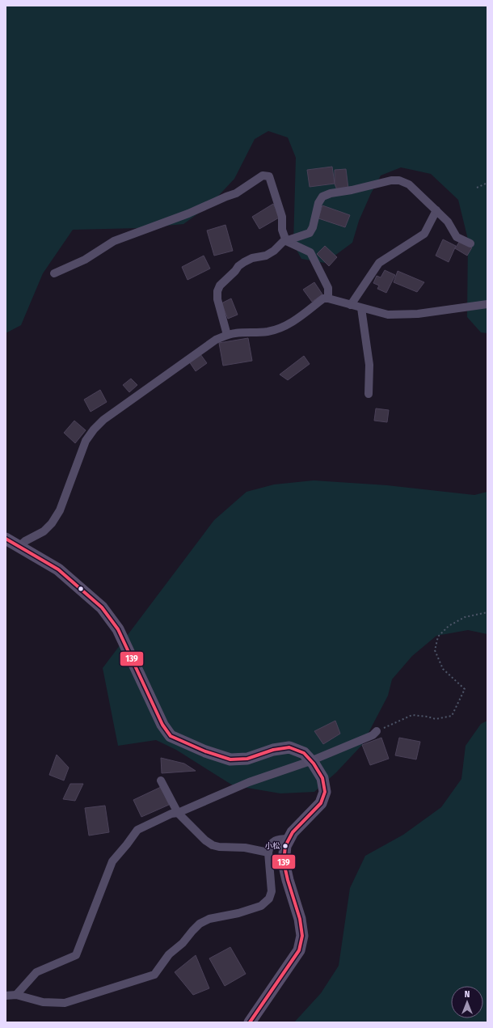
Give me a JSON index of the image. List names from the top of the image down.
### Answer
{
  "places": ["小松"],
  "lines": ["transit line 139"],
  "north": "top"
}
